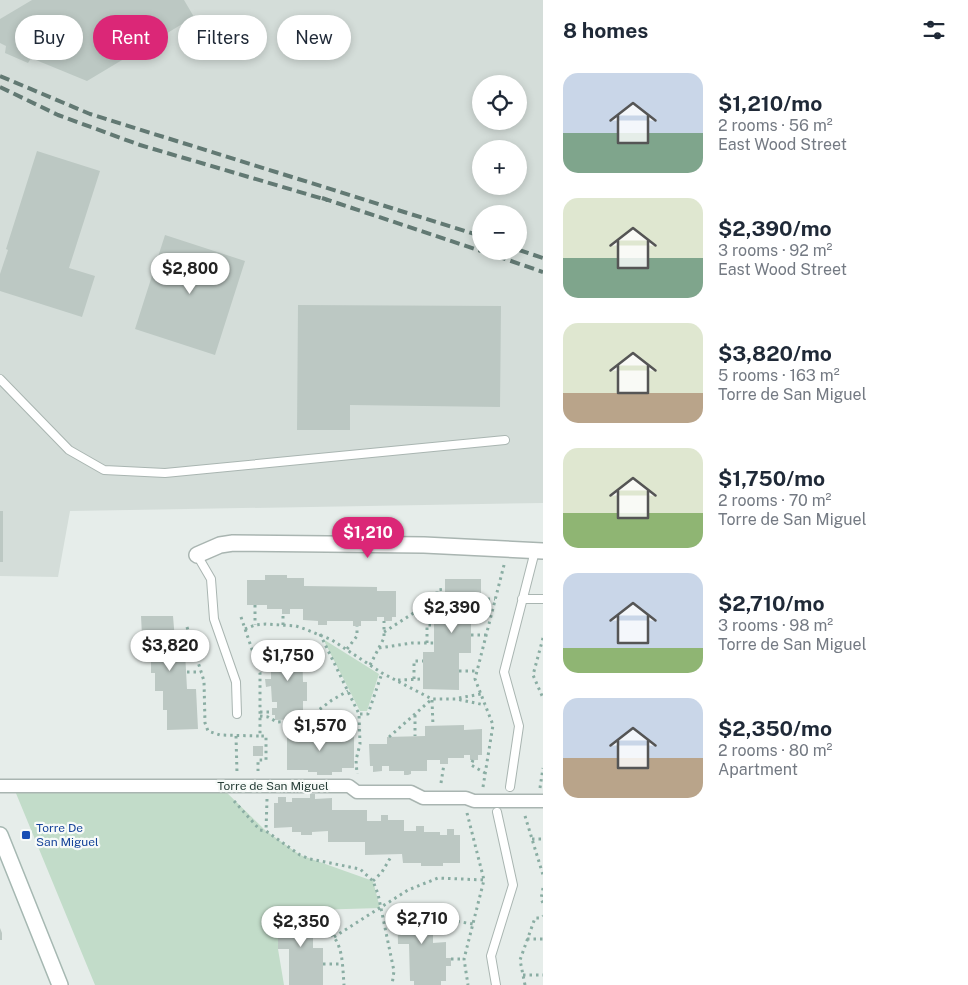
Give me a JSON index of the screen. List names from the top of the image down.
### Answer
{
  "streets": {
    "street": ["Torre de San Miguel"]
  },
  "places": {
    "transit": ["Torre De San Miguel"]
  },
  "page": {
    "heading": "8 homes",
    "chip": [
      "Buy",
      "Rent",
      "Filters",
      "New"
    ],
    "list": [
      {
        "name": "$1,210/mo",
        "note": "2 rooms · 56 m² · East Wood Street"
      },
      {
        "name": "$2,390/mo",
        "note": "3 rooms · 92 m² · East Wood Street"
      },
      {
        "name": "$3,820/mo",
        "note": "5 rooms · 163 m² · Torre de San Miguel"
      },
      {
        "name": "$1,750/mo",
        "note": "2 rooms · 70 m² · Torre de San Miguel"
      },
      {
        "name": "$2,710/mo",
        "note": "3 rooms · 98 m² · Torre de San Miguel"
      },
      {
        "name": "$2,350/mo",
        "note": "2 rooms · 80 m² · Apartment"
      }
    ],
    "map_buttons": ["+", "−"],
    "price": [
      "$2,800",
      "$1,210",
      "$2,390",
      "$3,820",
      "$1,750",
      "$1,570",
      "$2,710",
      "$2,350"
    ]
  }
}
